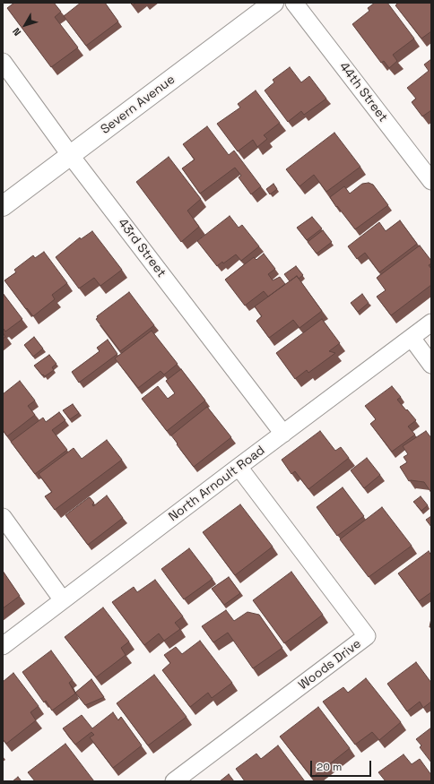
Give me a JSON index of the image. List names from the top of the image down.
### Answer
{
  "streets": {
    "street": [
      "44th Street",
      "Severn Avenue",
      "43rd Street",
      "North Arnoult Road",
      "Woods Drive"
    ]
  },
  "crossings": [
    ["Severn Avenue", "43rd Street"],
    ["43rd Street", "North Arnoult Road"],
    ["North Arnoult Road", "Woods Drive"]
  ],
  "scale_bar": "20 m",
  "north": "bottom left"
}
